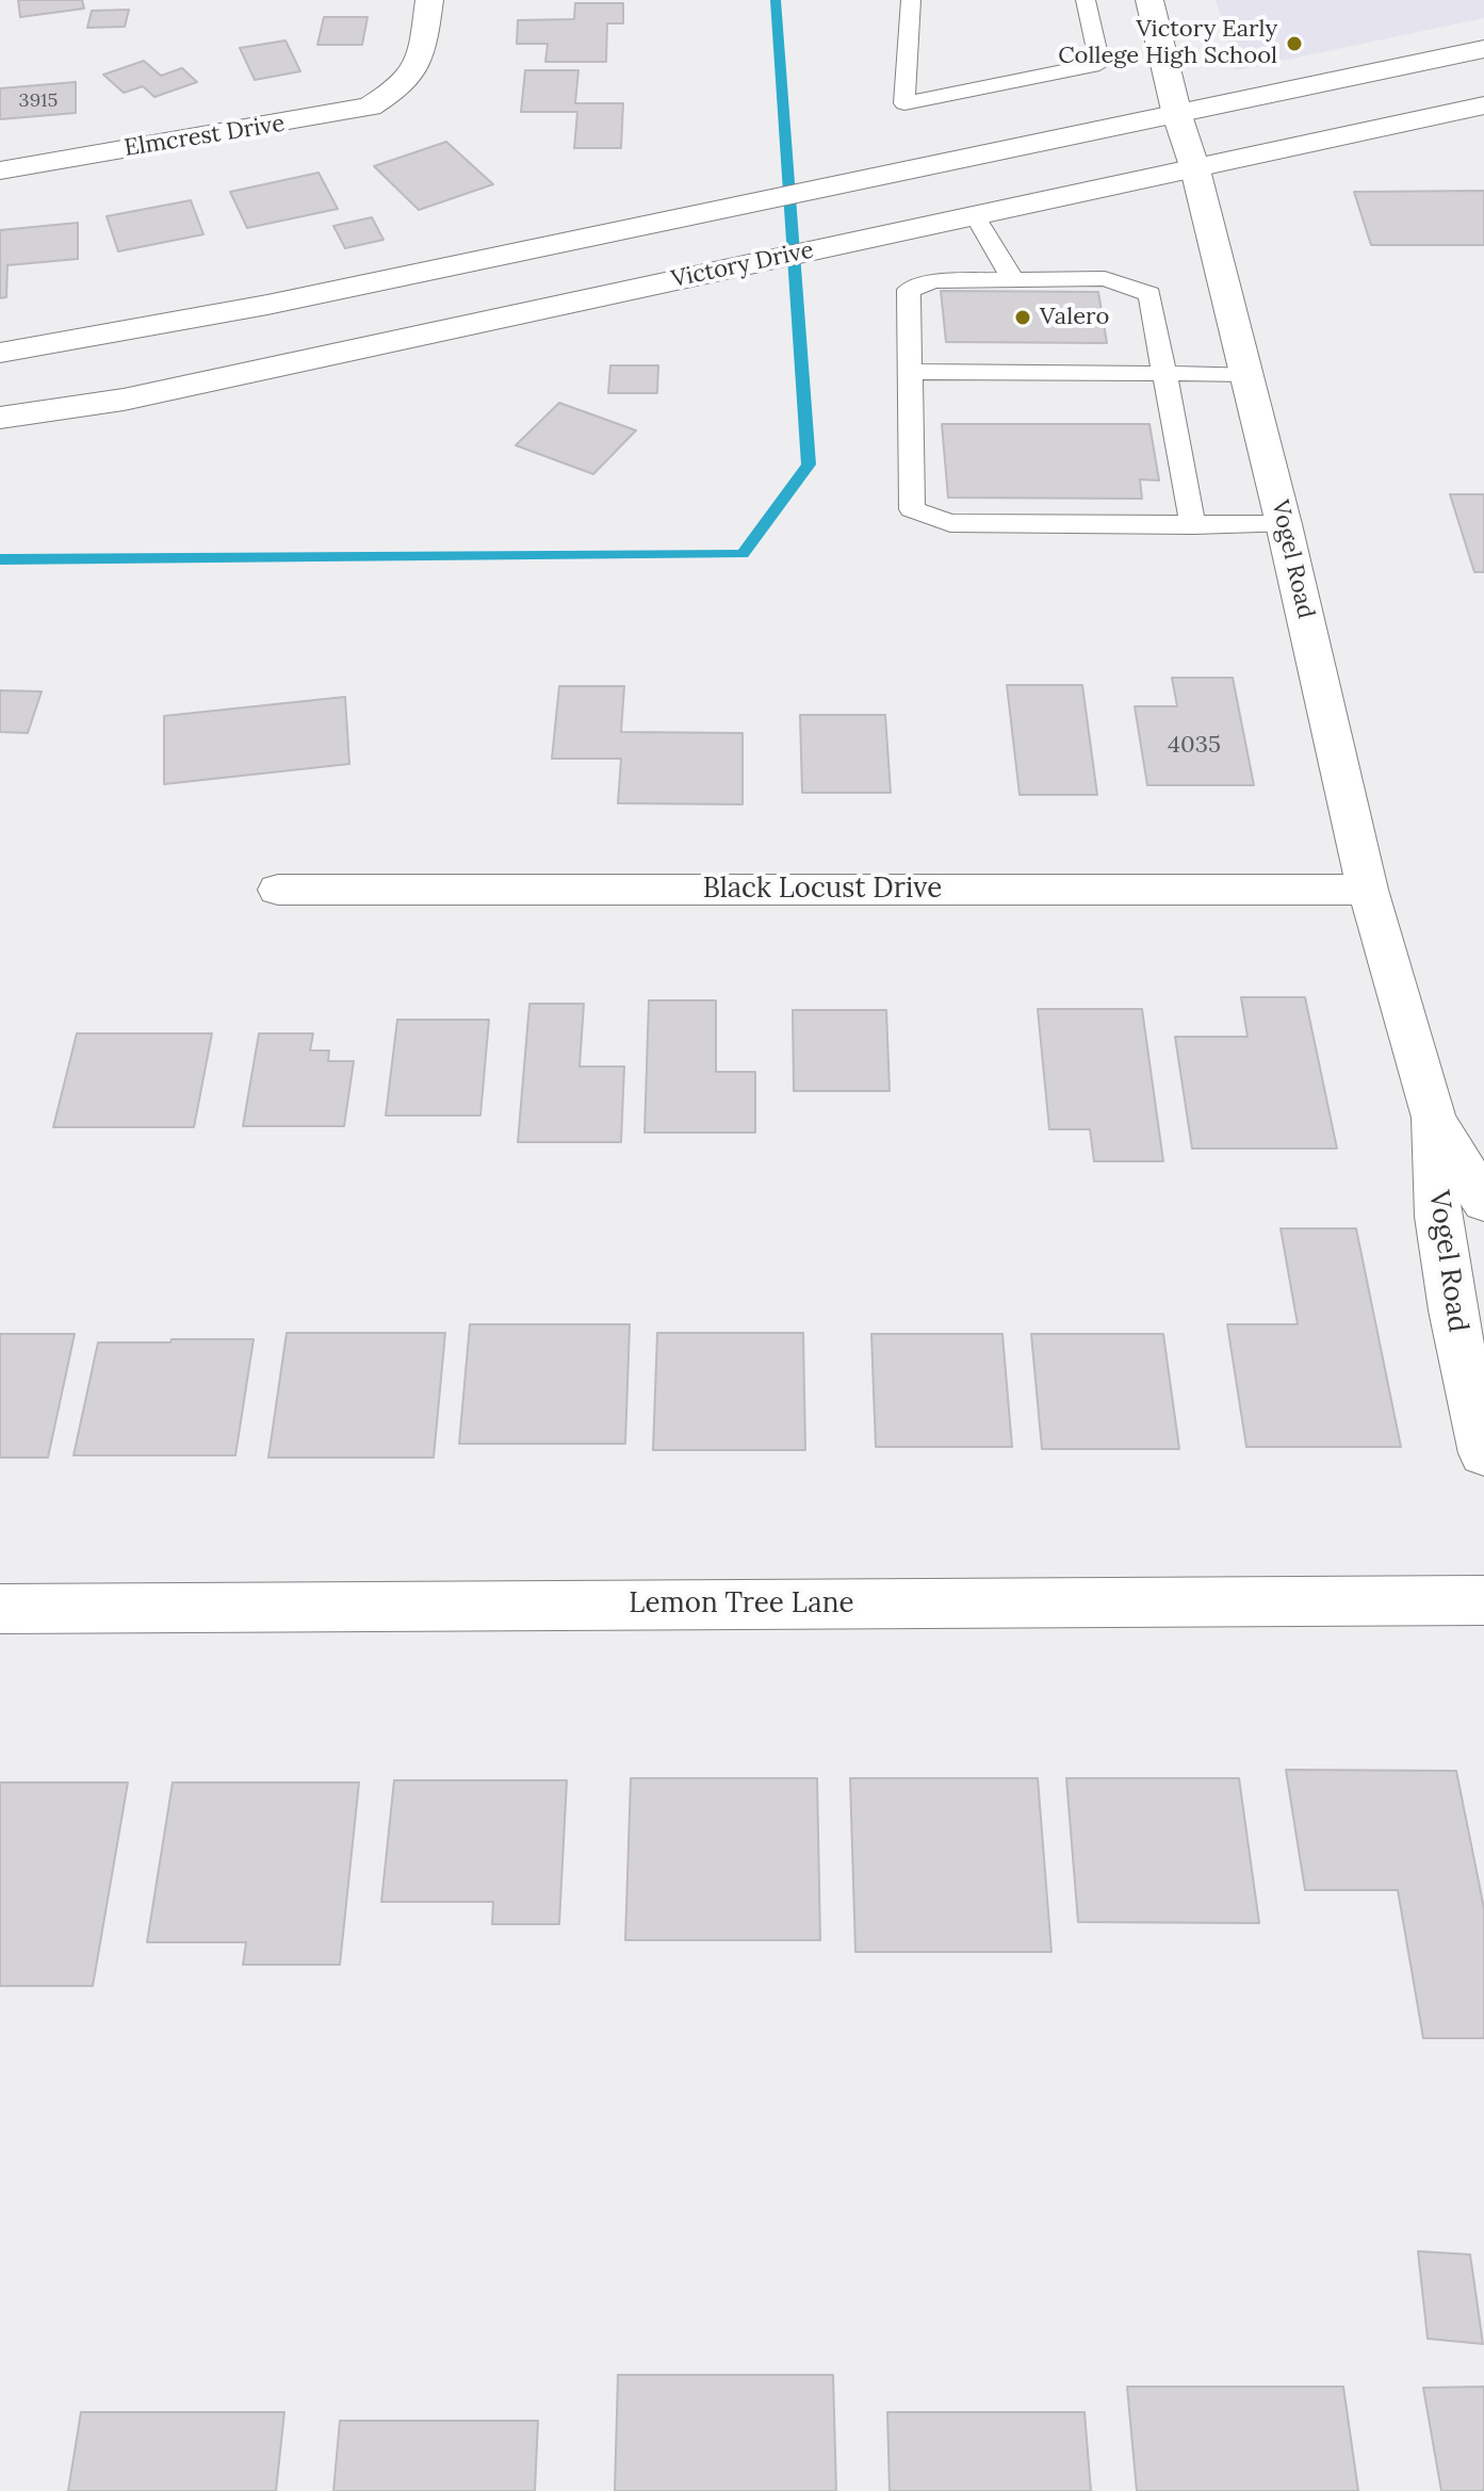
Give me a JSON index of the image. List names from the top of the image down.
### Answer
{
  "streets": {
    "street": [
      "Elmcrest Drive",
      "Victory Drive",
      "Vogel Road",
      "Black Locust Drive",
      "Lemon Tree Lane"
    ]
  },
  "crossings": [
    ["Victory Drive", "Vogel Road"],
    ["Vogel Road", "Black Locust Drive"]
  ],
  "places": ["Victory Early College High School", "Valero"],
  "house_numbers": ["3915", "4035"]
}
